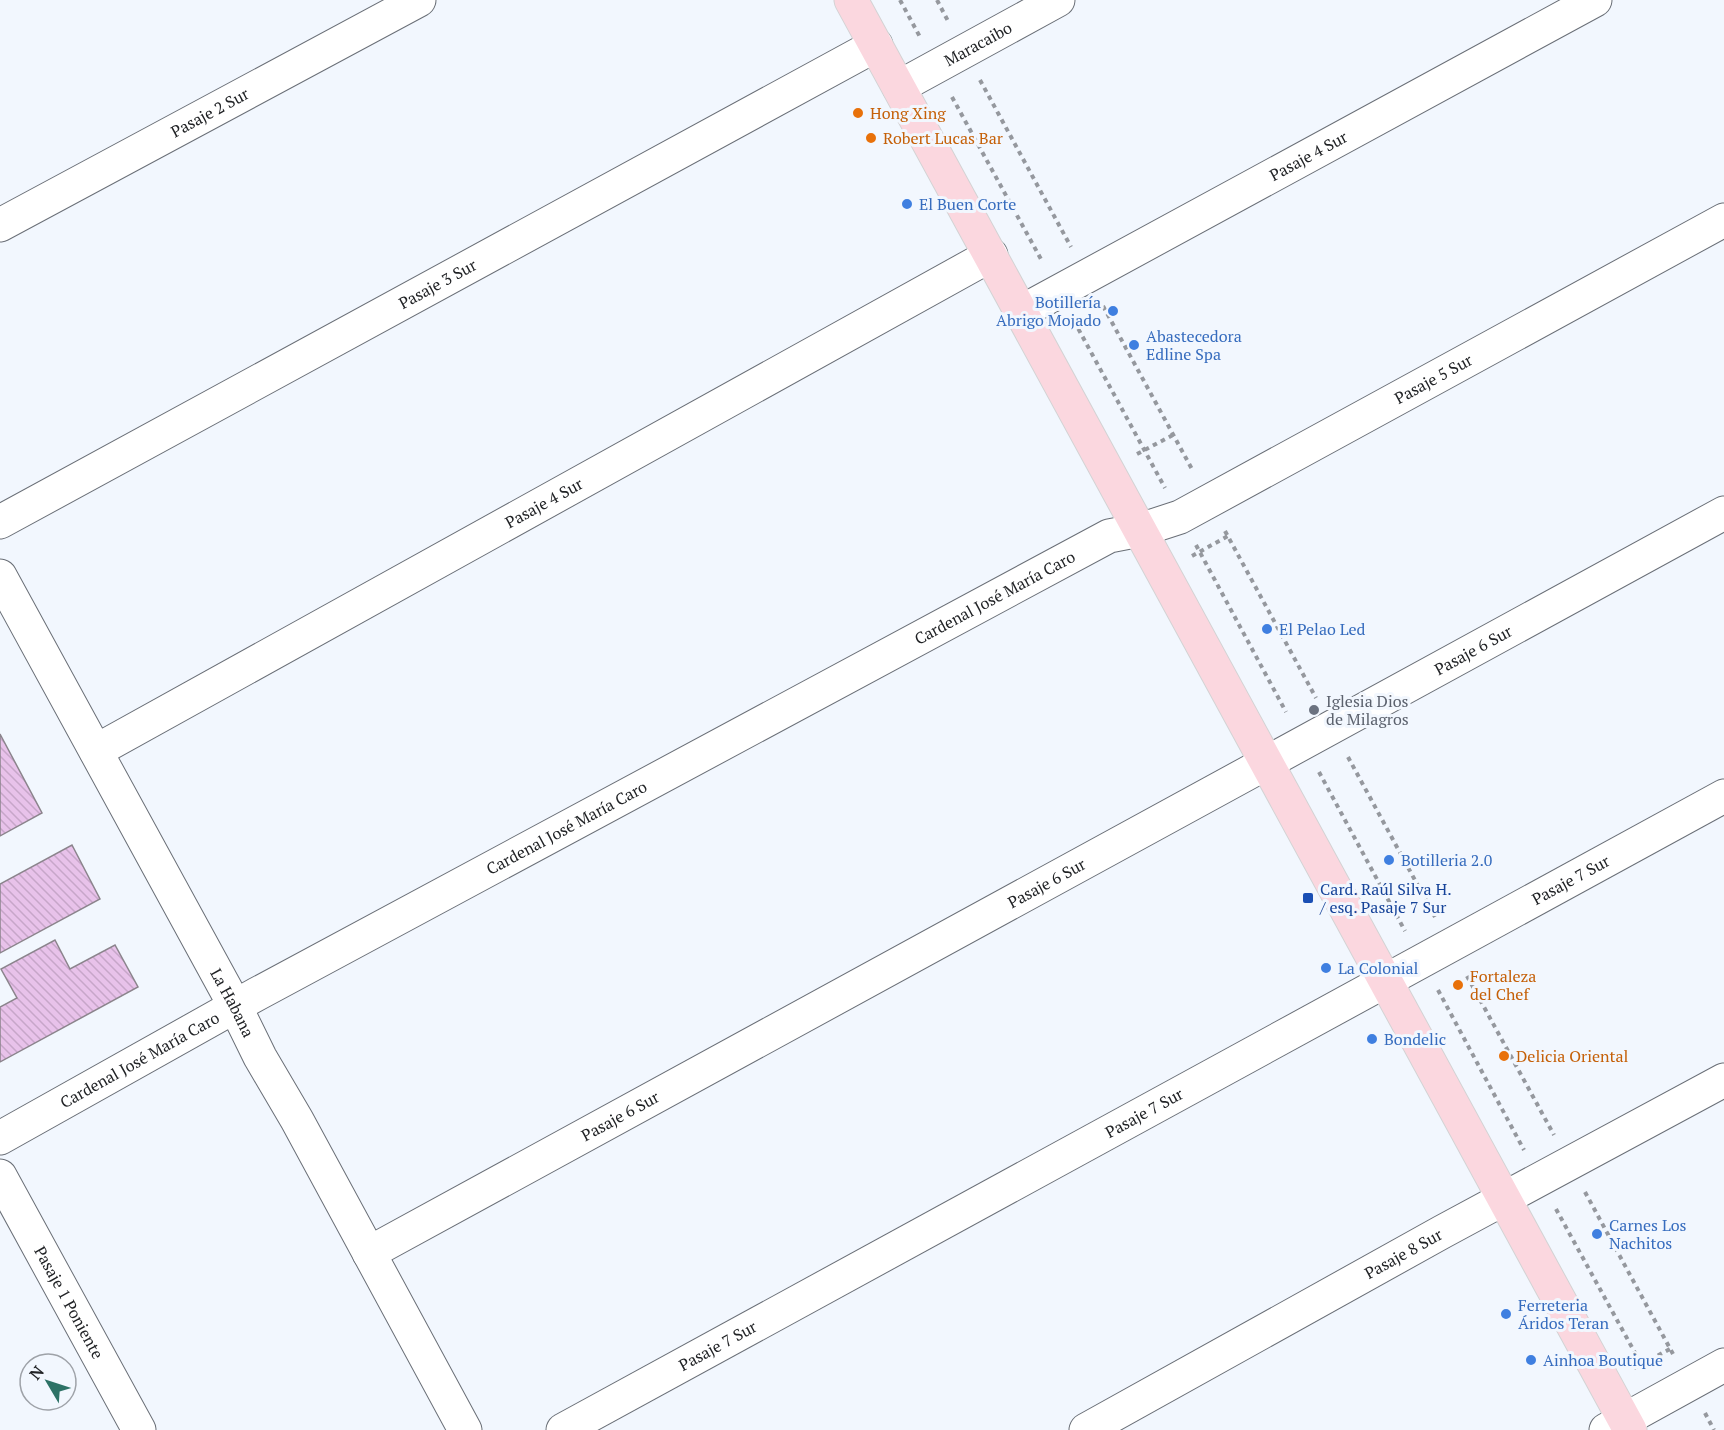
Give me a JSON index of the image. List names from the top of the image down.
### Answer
{
  "streets": {
    "street": [
      "Maracaibo",
      "Pasaje 2 Sur",
      "Pasaje 4 Sur",
      "Pasaje 3 Sur",
      "Pasaje 5 Sur",
      "Cardenal José María Caro",
      "Pasaje 6 Sur",
      "Pasaje 7 Sur",
      "La Habana",
      "Pasaje 8 Sur",
      "Pasaje 1 Poniente"
    ]
  },
  "crossings": [
    ["Pasaje 4 Sur", "La Habana"],
    ["Pasaje 5 Sur", "Cardenal José María Caro"],
    ["Cardenal José María Caro", "La Habana"],
    ["Pasaje 6 Sur", "La Habana"]
  ],
  "places": {
    "other": [
      "Hong Xing",
      "Robert Lucas Bar",
      "El Buen Corte",
      "Botillería Abrigo Mojado",
      "Abastecedora Edline Spa",
      "El Pelao Led",
      "Iglesia Dios de Milagros",
      "Botilleria 2.0",
      "La Colonial",
      "Fortaleza del Chef",
      "Bondelic",
      "Delicia Oriental",
      "Carnes Los Nachitos",
      "Ferreteria Áridos Teran",
      "Ainhoa Boutique"
    ],
    "transit": ["Card. Raúl Silva H. / esq. Pasaje 7 Sur"]
  },
  "north": "top left"
}
